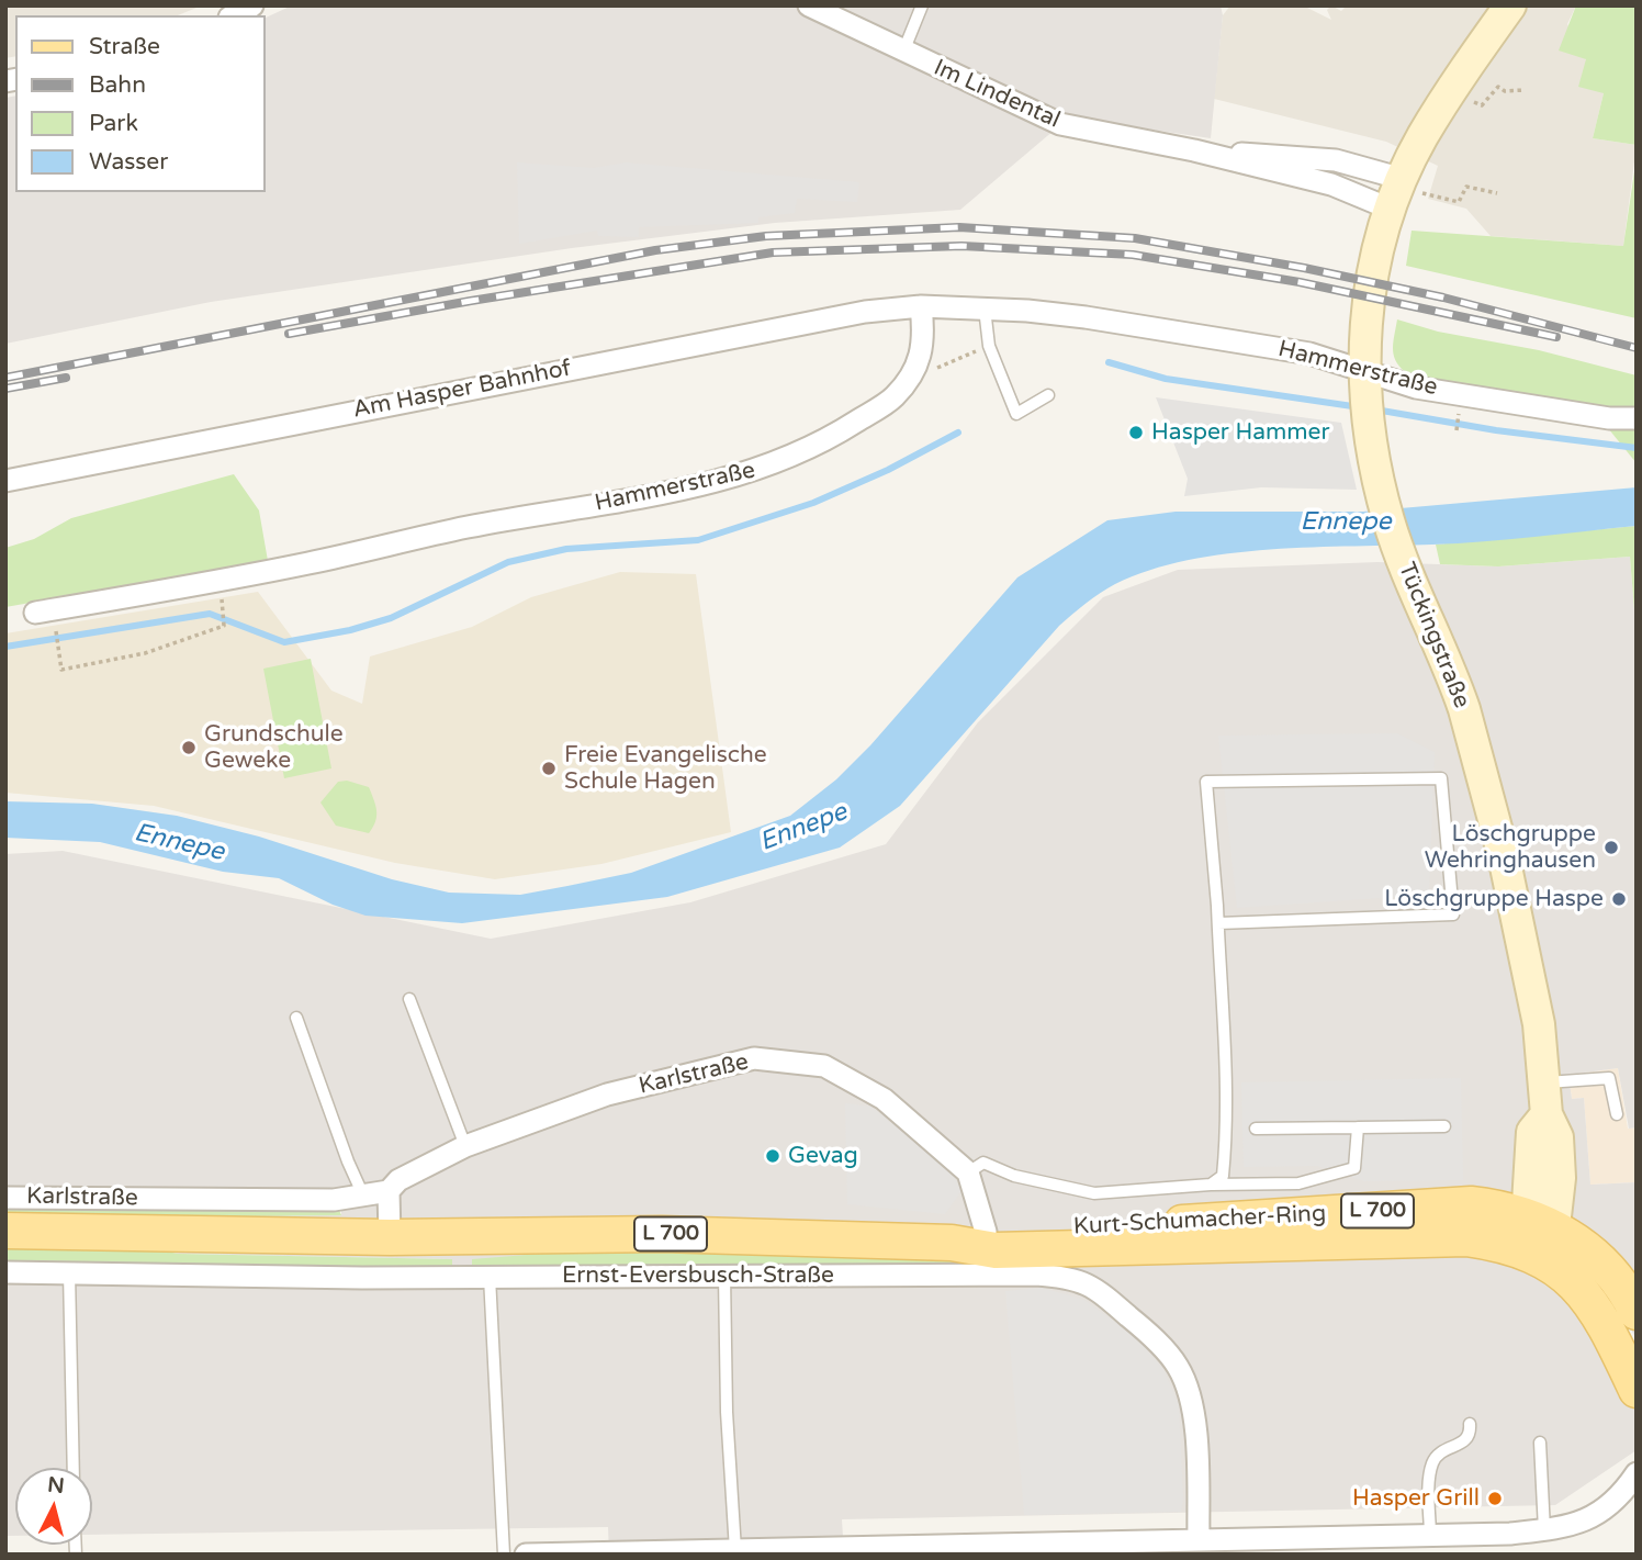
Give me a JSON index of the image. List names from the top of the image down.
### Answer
{
  "streets": {
    "main road": ["L 700", "Kurt-Schumacher-Ring"],
    "street": [
      "Im Lindental",
      "Hammerstraße",
      "Am Hasper Bahnhof",
      "Tückingstraße",
      "Karlstraße",
      "Ernst-Eversbusch-Straße"
    ]
  },
  "crossings": [
    ["Im Lindental", "Tückingstraße"],
    ["Hammerstraße", "Am Hasper Bahnhof"],
    ["Hammerstraße", "Tückingstraße"],
    ["Tückingstraße", "L 700"],
    ["Tückingstraße", "Kurt-Schumacher-Ring"],
    ["L 700", "Kurt-Schumacher-Ring"]
  ],
  "water": ["Ennepe"],
  "places": [
    "Hasper Hammer",
    "Grundschule Geweke",
    "Freie Evangelische Schule Hagen",
    "Löschgruppe Wehringhausen",
    "Löschgruppe Haspe",
    "Gevag",
    "Hasper Grill"
  ],
  "legend": [
    "Straße",
    "Bahn",
    "Park",
    "Wasser"
  ],
  "north": "top"
}
